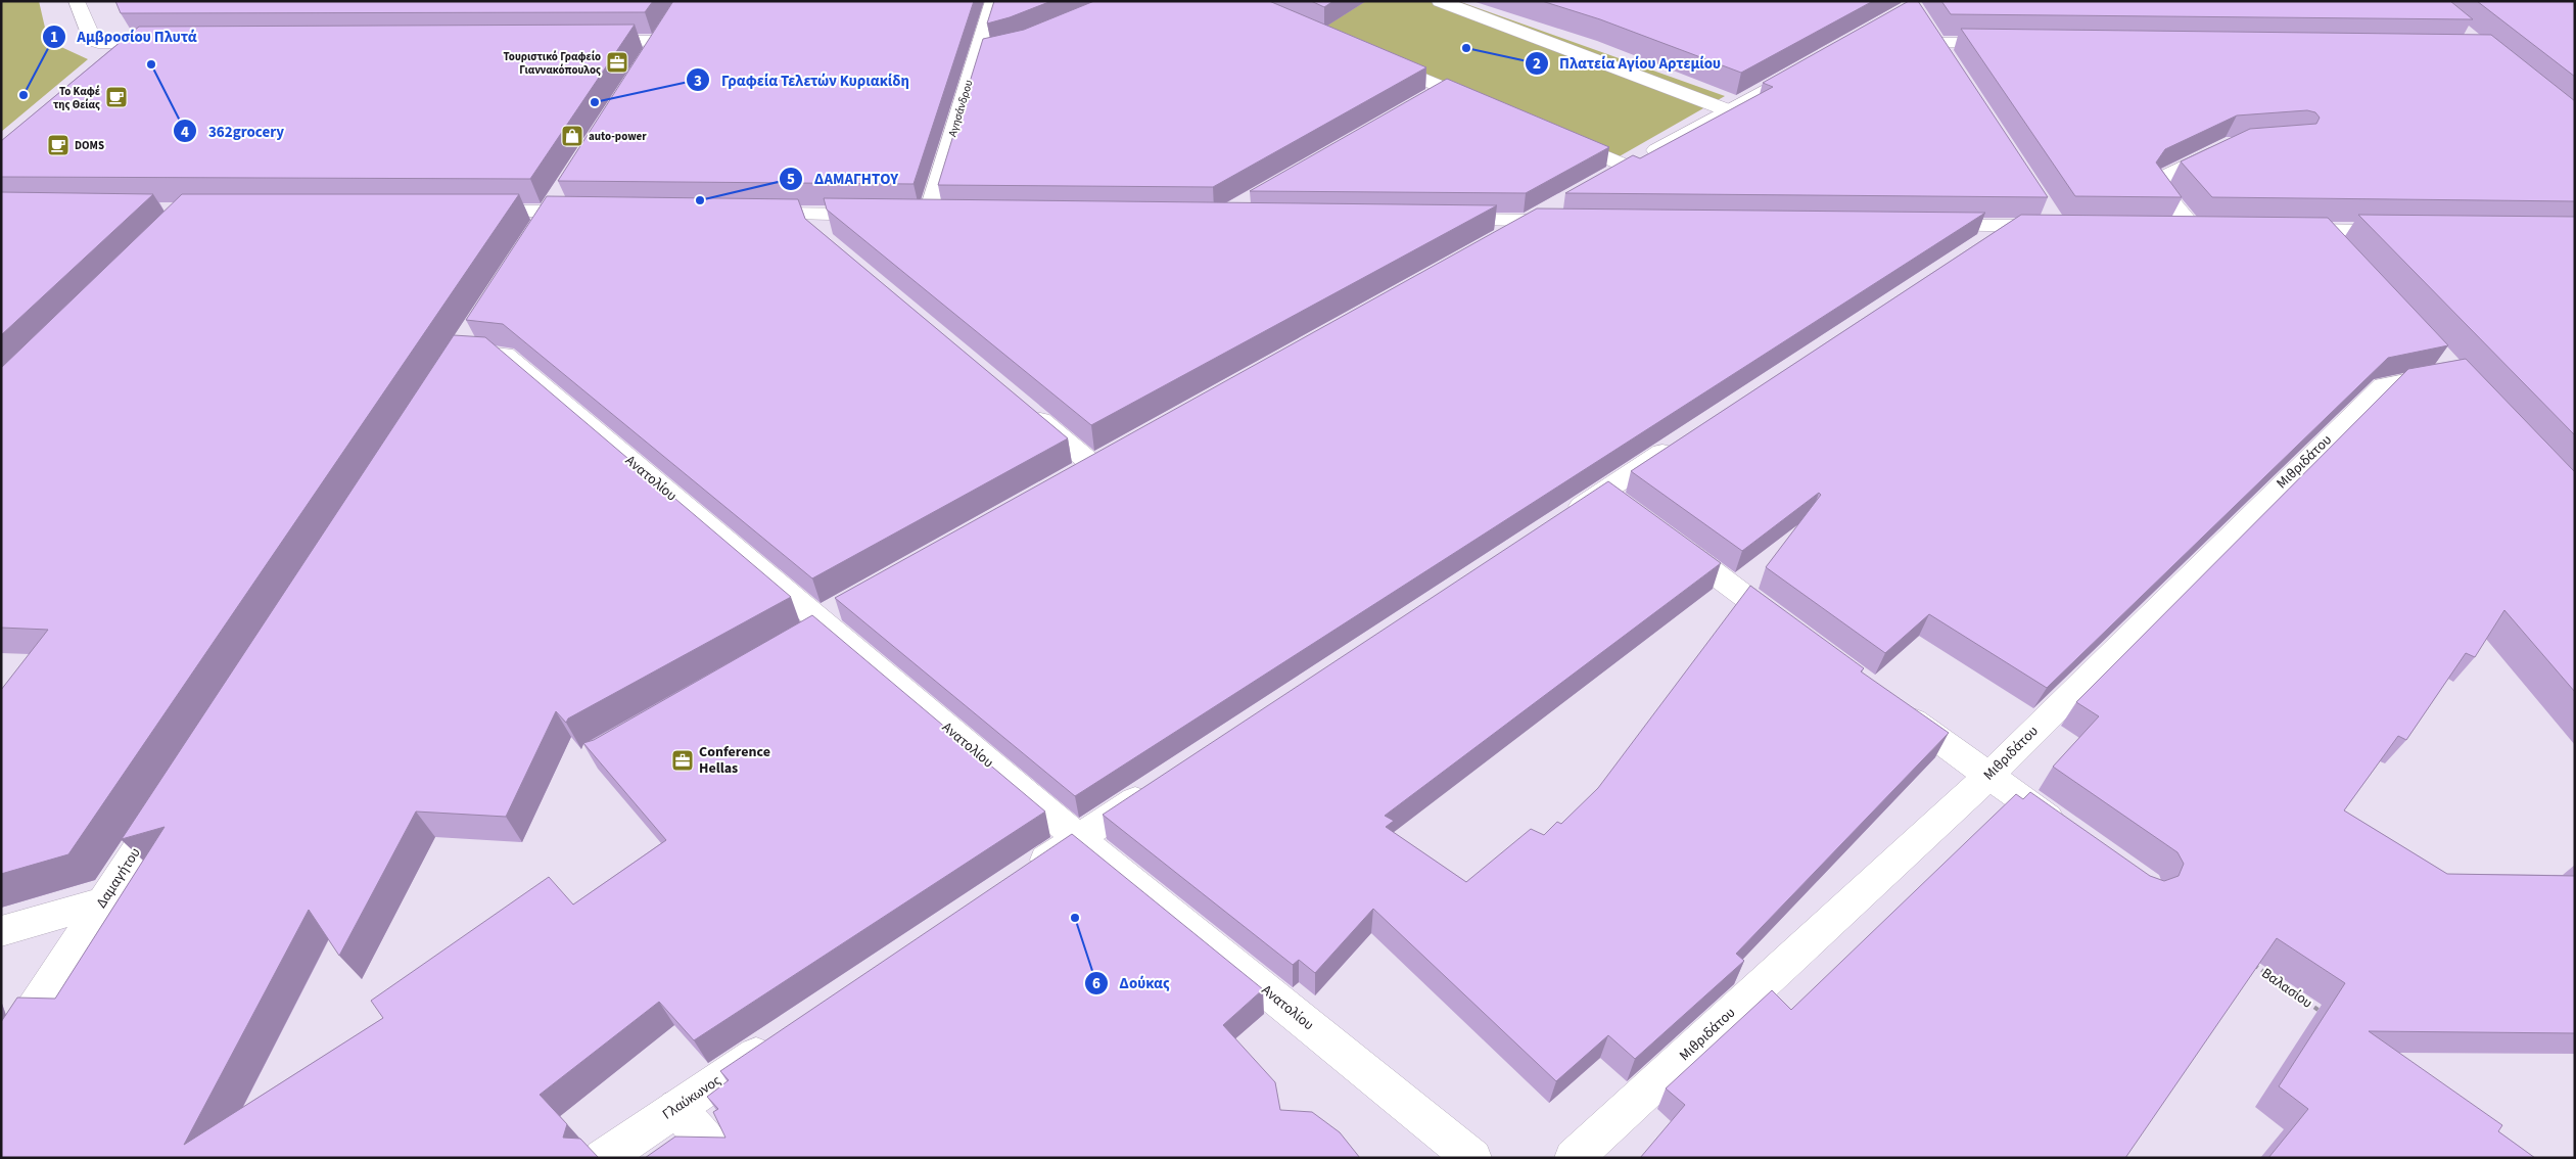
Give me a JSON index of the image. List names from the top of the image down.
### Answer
{
  "streets": {
    "street": [
      "Αγησάνδρου",
      "Μιθριδάτου",
      "Ανατολίου",
      "Δαμαγήτου",
      "Γλαύκωνος"
    ],
    "path": ["Βαλασίου"]
  },
  "places": {
    "other": [
      "Πλατεία Αγίου Αρτεμίου",
      "362grocery",
      "Αμβροσίου Πλυτά",
      "Γραφεία Τελετών Κυριακίδη",
      "ΔΑΜΑΓHΤOY",
      "Δούκας"
    ],
    "office": ["Τουριστικό Γραφείο Γιαννακόπουλος", "Conference Hellas"],
    "cafe": ["Το Καφέ της Θείας", "DOMS"],
    "shop": ["auto-power"]
  }
}
